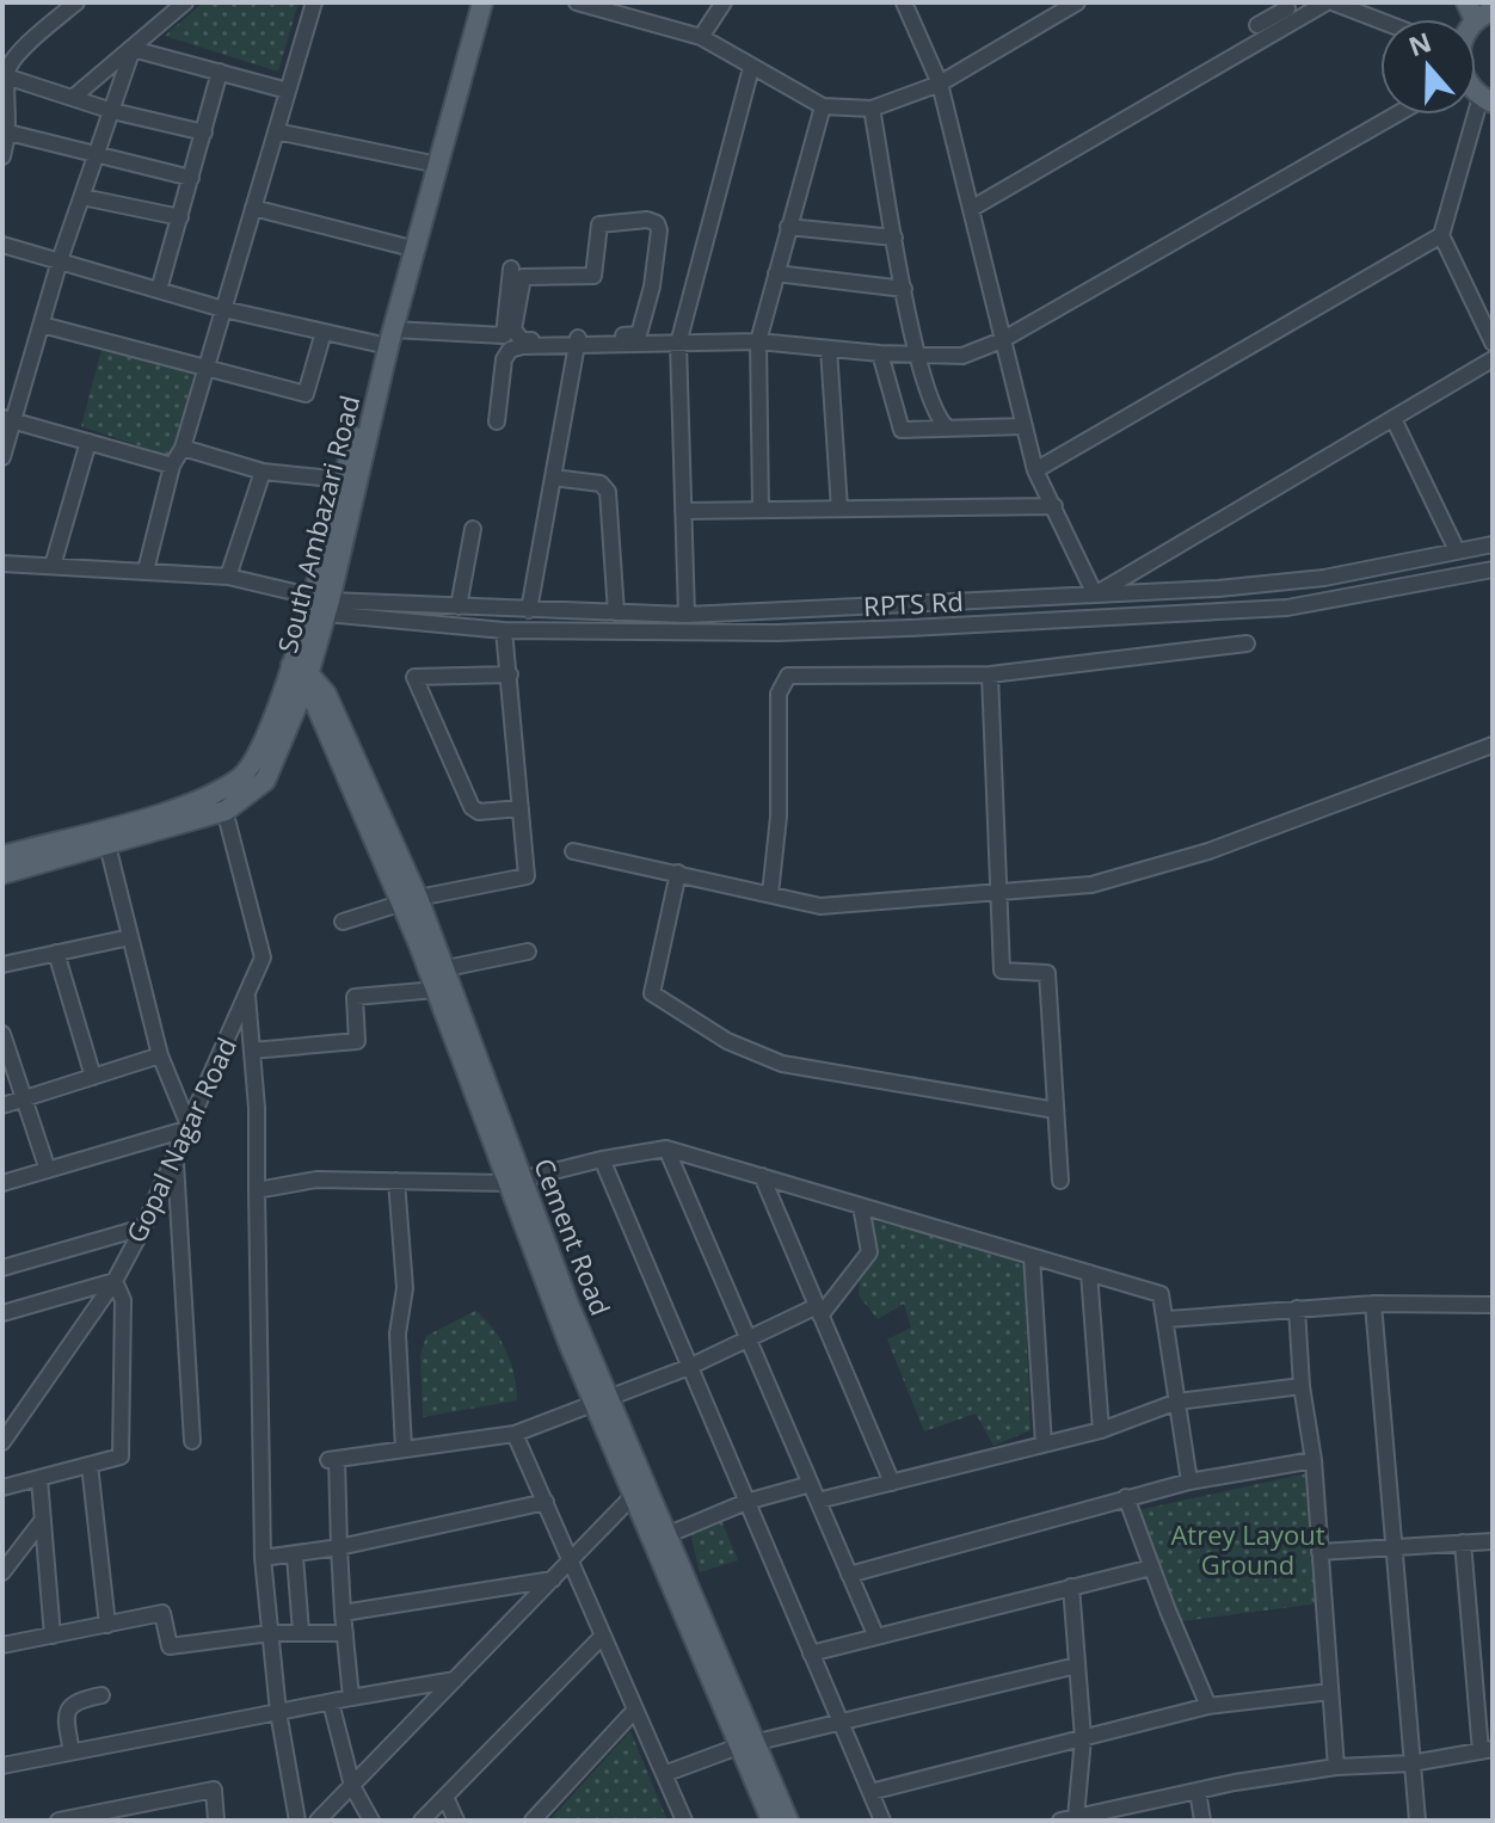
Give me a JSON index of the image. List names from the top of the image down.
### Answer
{
  "streets": {
    "main road": ["South Ambazari Road", "Cement Road"],
    "street": ["RPTS Rd", "Gopal Nagar Road"]
  },
  "crossings": [
    ["South Ambazari Road", "RPTS Rd"],
    ["South Ambazari Road", "Gopal Nagar Road"],
    ["South Ambazari Road", "Cement Road"]
  ],
  "parks": ["Atrey Layout Ground"],
  "north": "top"
}
